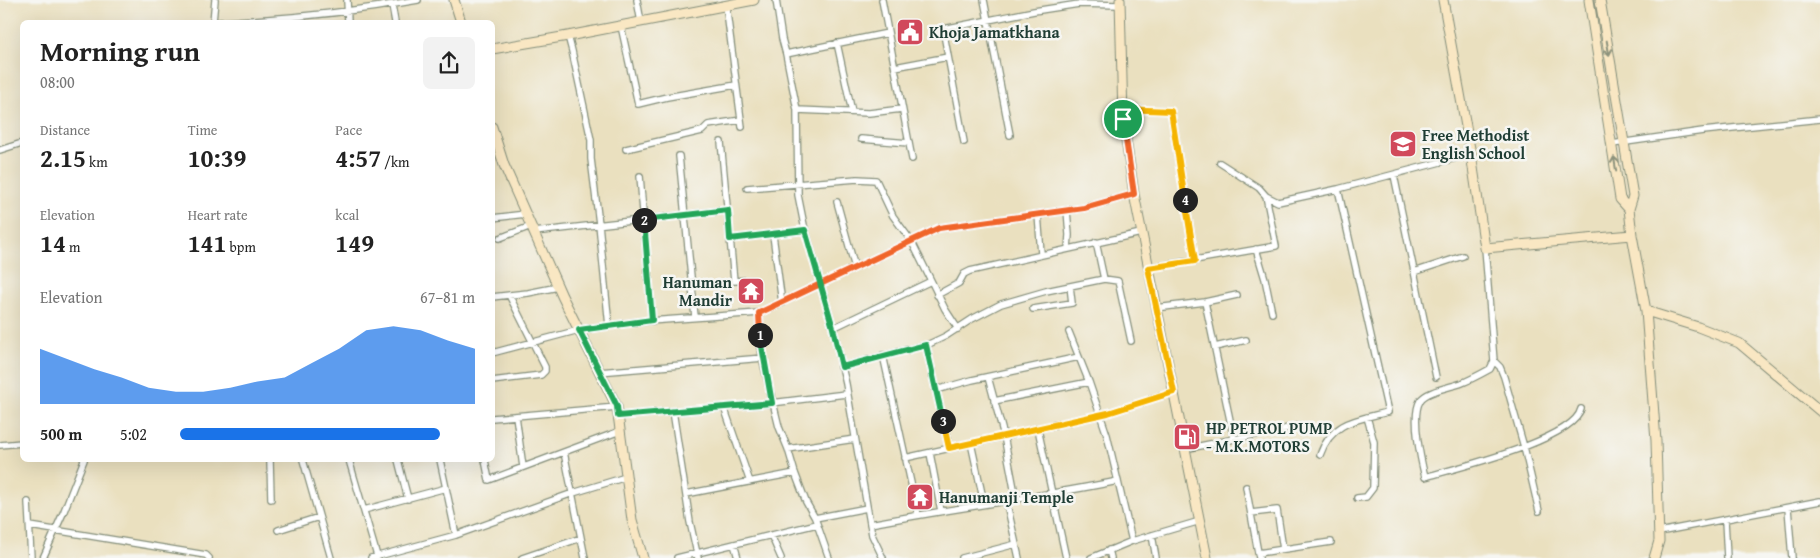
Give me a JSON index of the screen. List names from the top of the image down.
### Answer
{
  "places": {
    "public building": ["Khoja Jamatkhana"],
    "school or university": ["Free Methodist English School"],
    "temple": ["Hanuman Mandir", "Hanumanji Temple"],
    "fuel station": ["HP PETROL PUMP - M.K.MOTORS"]
  },
  "page": {
    "heading": ["Morning run", "08:00"],
    "stats": [
      ["Distance", "2.15 km"],
      ["Time", "10:39"],
      ["Pace", "4:57 /km"],
      ["Elevation", "14 m"],
      ["Heart rate", "141 bpm"],
      ["kcal", "149"]
    ],
    "pins": [
      "4",
      "2",
      "1",
      "3"
    ],
    "chart": ["Elevation", "67–81 m"],
    "list": [
      {
        "name": "500 m",
        "note": "5:02"
      }
    ]
  }
}
